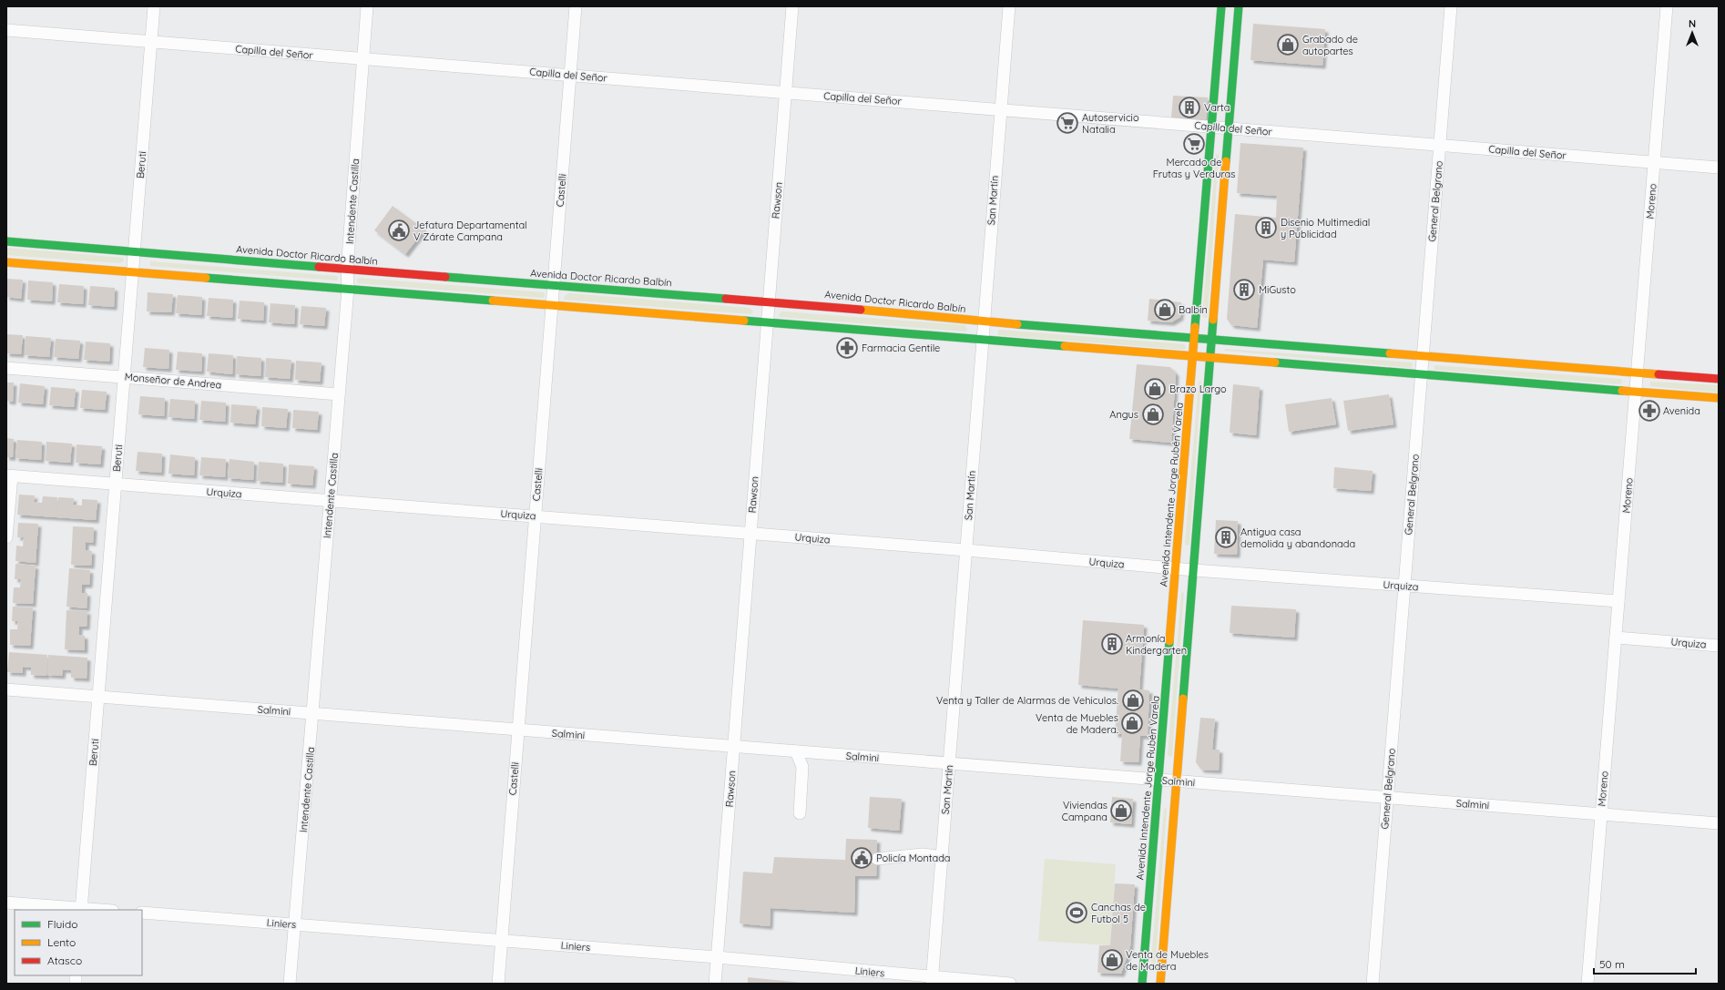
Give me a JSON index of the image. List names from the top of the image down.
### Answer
{
  "streets": {
    "main road": ["Avenida Doctor Ricardo Balbín", "Avenida Intendente Jorge Rubén Varela"],
    "street": [
      "Capilla del Señor",
      "Beruti",
      "Castelli",
      "Rawson",
      "San Martín",
      "Intendente Castilla",
      "General Belgrano",
      "Moreno",
      "Monseñor de Andrea",
      "Urquiza",
      "Salmini",
      "Liniers"
    ]
  },
  "crossings": [
    ["Capilla del Señor", "Beruti"],
    ["Capilla del Señor", "Castelli"],
    ["Capilla del Señor", "Rawson"],
    ["Capilla del Señor", "San Martín"],
    ["Capilla del Señor", "Intendente Castilla"],
    ["Capilla del Señor", "General Belgrano"],
    ["Capilla del Señor", "Moreno"],
    ["Capilla del Señor", "Avenida Intendente Jorge Rubén Varela"],
    ["Beruti", "Avenida Doctor Ricardo Balbín"],
    ["Beruti", "Monseñor de Andrea"],
    ["Beruti", "Urquiza"],
    ["Beruti", "Salmini"],
    ["Castelli", "Avenida Doctor Ricardo Balbín"],
    ["Castelli", "Urquiza"],
    ["Castelli", "Salmini"],
    ["Castelli", "Liniers"],
    ["Rawson", "Avenida Doctor Ricardo Balbín"],
    ["Rawson", "Urquiza"],
    ["Rawson", "Salmini"],
    ["Rawson", "Liniers"],
    ["San Martín", "Avenida Doctor Ricardo Balbín"],
    ["San Martín", "Urquiza"],
    ["San Martín", "Salmini"],
    ["San Martín", "Liniers"],
    ["Intendente Castilla", "Avenida Doctor Ricardo Balbín"],
    ["Intendente Castilla", "Monseñor de Andrea"],
    ["Intendente Castilla", "Urquiza"],
    ["Intendente Castilla", "Salmini"],
    ["Intendente Castilla", "Liniers"],
    ["General Belgrano", "Avenida Doctor Ricardo Balbín"],
    ["General Belgrano", "Urquiza"],
    ["General Belgrano", "Salmini"],
    ["Moreno", "Avenida Doctor Ricardo Balbín"],
    ["Moreno", "Urquiza"],
    ["Moreno", "Salmini"],
    ["Avenida Doctor Ricardo Balbín", "Avenida Intendente Jorge Rubén Varela"],
    ["Urquiza", "Avenida Intendente Jorge Rubén Varela"],
    ["Avenida Intendente Jorge Rubén Varela", "Salmini"]
  ],
  "places": {
    "shop": [
      "Grabado de autopartes",
      "Balbin",
      "Brazo Largo",
      "Angus",
      "Venta y Taller de Alarmas de Vehiculos.",
      "Venta de Muebles de Madera.",
      "Viviendas Campana",
      "Venta de Muebles de Madera"
    ],
    "building": [
      "Varta",
      "Disenio Multimedial y Publicidad",
      "MiGusto",
      "Antigua casa demolida y abandonada",
      "Armonía Kindergarten"
    ],
    "supermarket": ["Autoservicio Natalia", "Mercado de Frutas y Verduras"],
    "public building": ["Jefatura Departamental V Zárate Campana", "Policía Montada"],
    "pharmacy": ["Farmacia Gentile", "Avenida"],
    "sports": ["Canchas de Futbol 5"]
  },
  "legend": ["Fluido", "Lento", "Atasco"],
  "scale_bar": "50 m",
  "north": "top"
}
